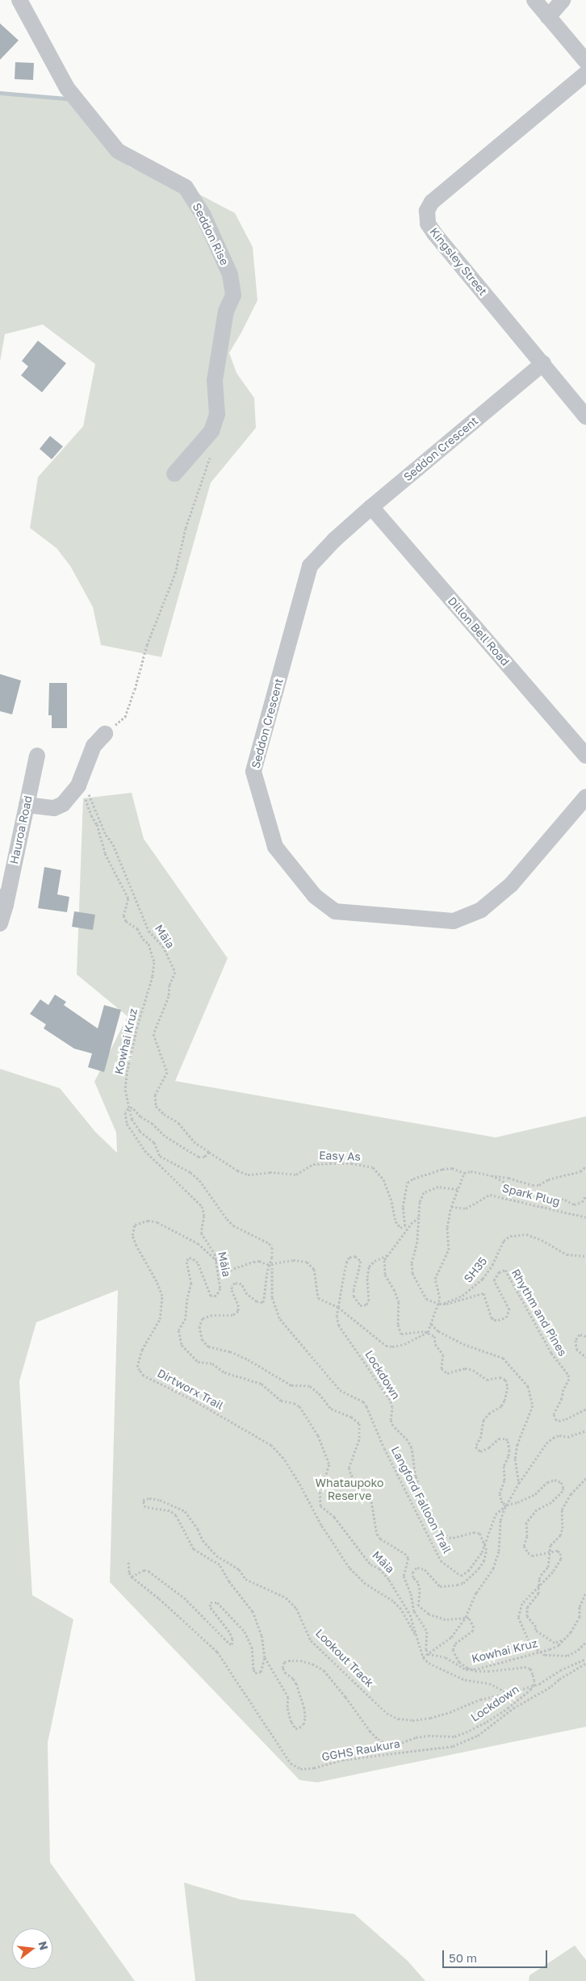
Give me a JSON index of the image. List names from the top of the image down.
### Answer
{
  "streets": {
    "street": [
      "Seddon Rise",
      "Kingsley Street",
      "Seddon Crescent",
      "Dillon Bell Road",
      "Hauroa Road"
    ],
    "path": [
      "Māia",
      "Kowhai Kruz",
      "Easy As",
      "Spark Plug",
      "SH35",
      "Rhythm and Pines",
      "Lockdown",
      "Dirtworx Trail",
      "Langford Falloon Trail",
      "Lookout Track",
      "GGHS Raukura"
    ]
  },
  "crossings": [
    ["Kingsley Street", "Seddon Crescent"],
    ["Seddon Crescent", "Dillon Bell Road"],
    ["Māia", "Kowhai Kruz"],
    ["Māia", "Easy As"],
    ["Māia", "Dirtworx Trail"],
    ["Kowhai Kruz", "Lockdown"],
    ["Kowhai Kruz", "Dirtworx Trail"],
    ["Kowhai Kruz", "Langford Falloon Trail"],
    ["SH35", "Rhythm and Pines"],
    ["Lockdown", "Dirtworx Trail"],
    ["Lockdown", "Langford Falloon Trail"],
    ["Lockdown", "Lookout Track"],
    ["Dirtworx Trail", "Langford Falloon Trail"]
  ],
  "parks": ["Whataupoko Reserve"],
  "scale_bar": "50 m",
  "north": "right"
}
